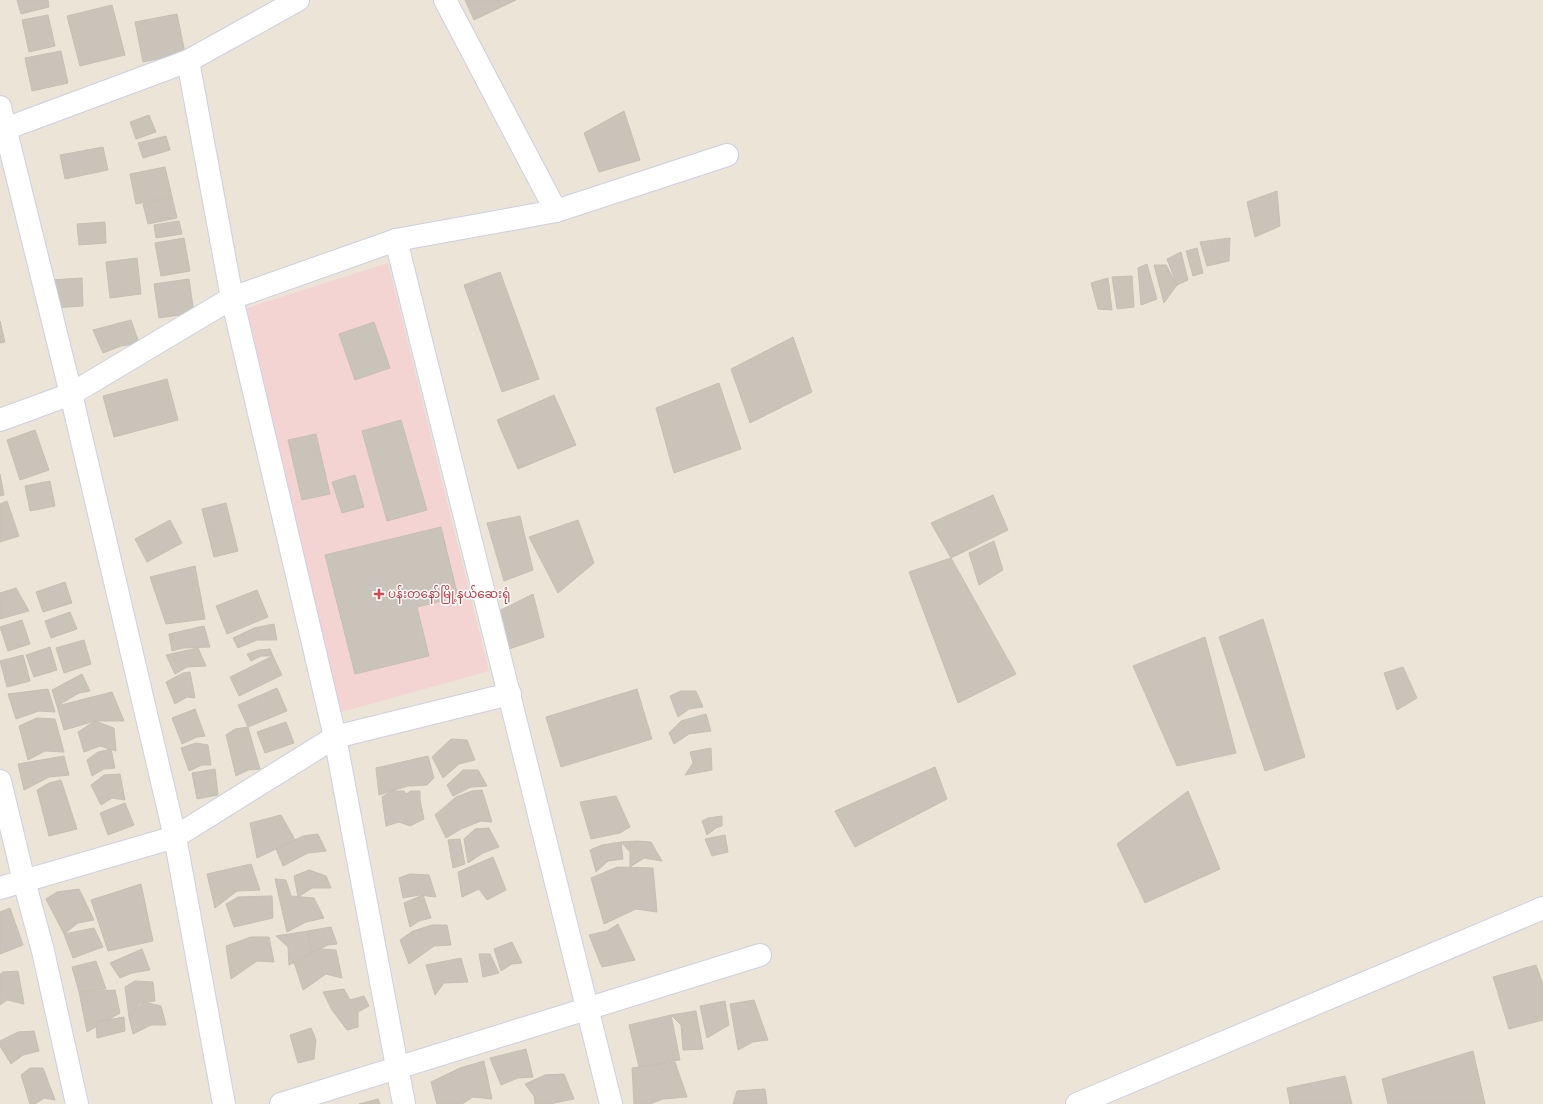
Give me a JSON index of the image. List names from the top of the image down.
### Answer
{
  "places": {
    "health": ["ပန်းတနော်မြို့နယ်ဆေးရုံ"]
  }
}
